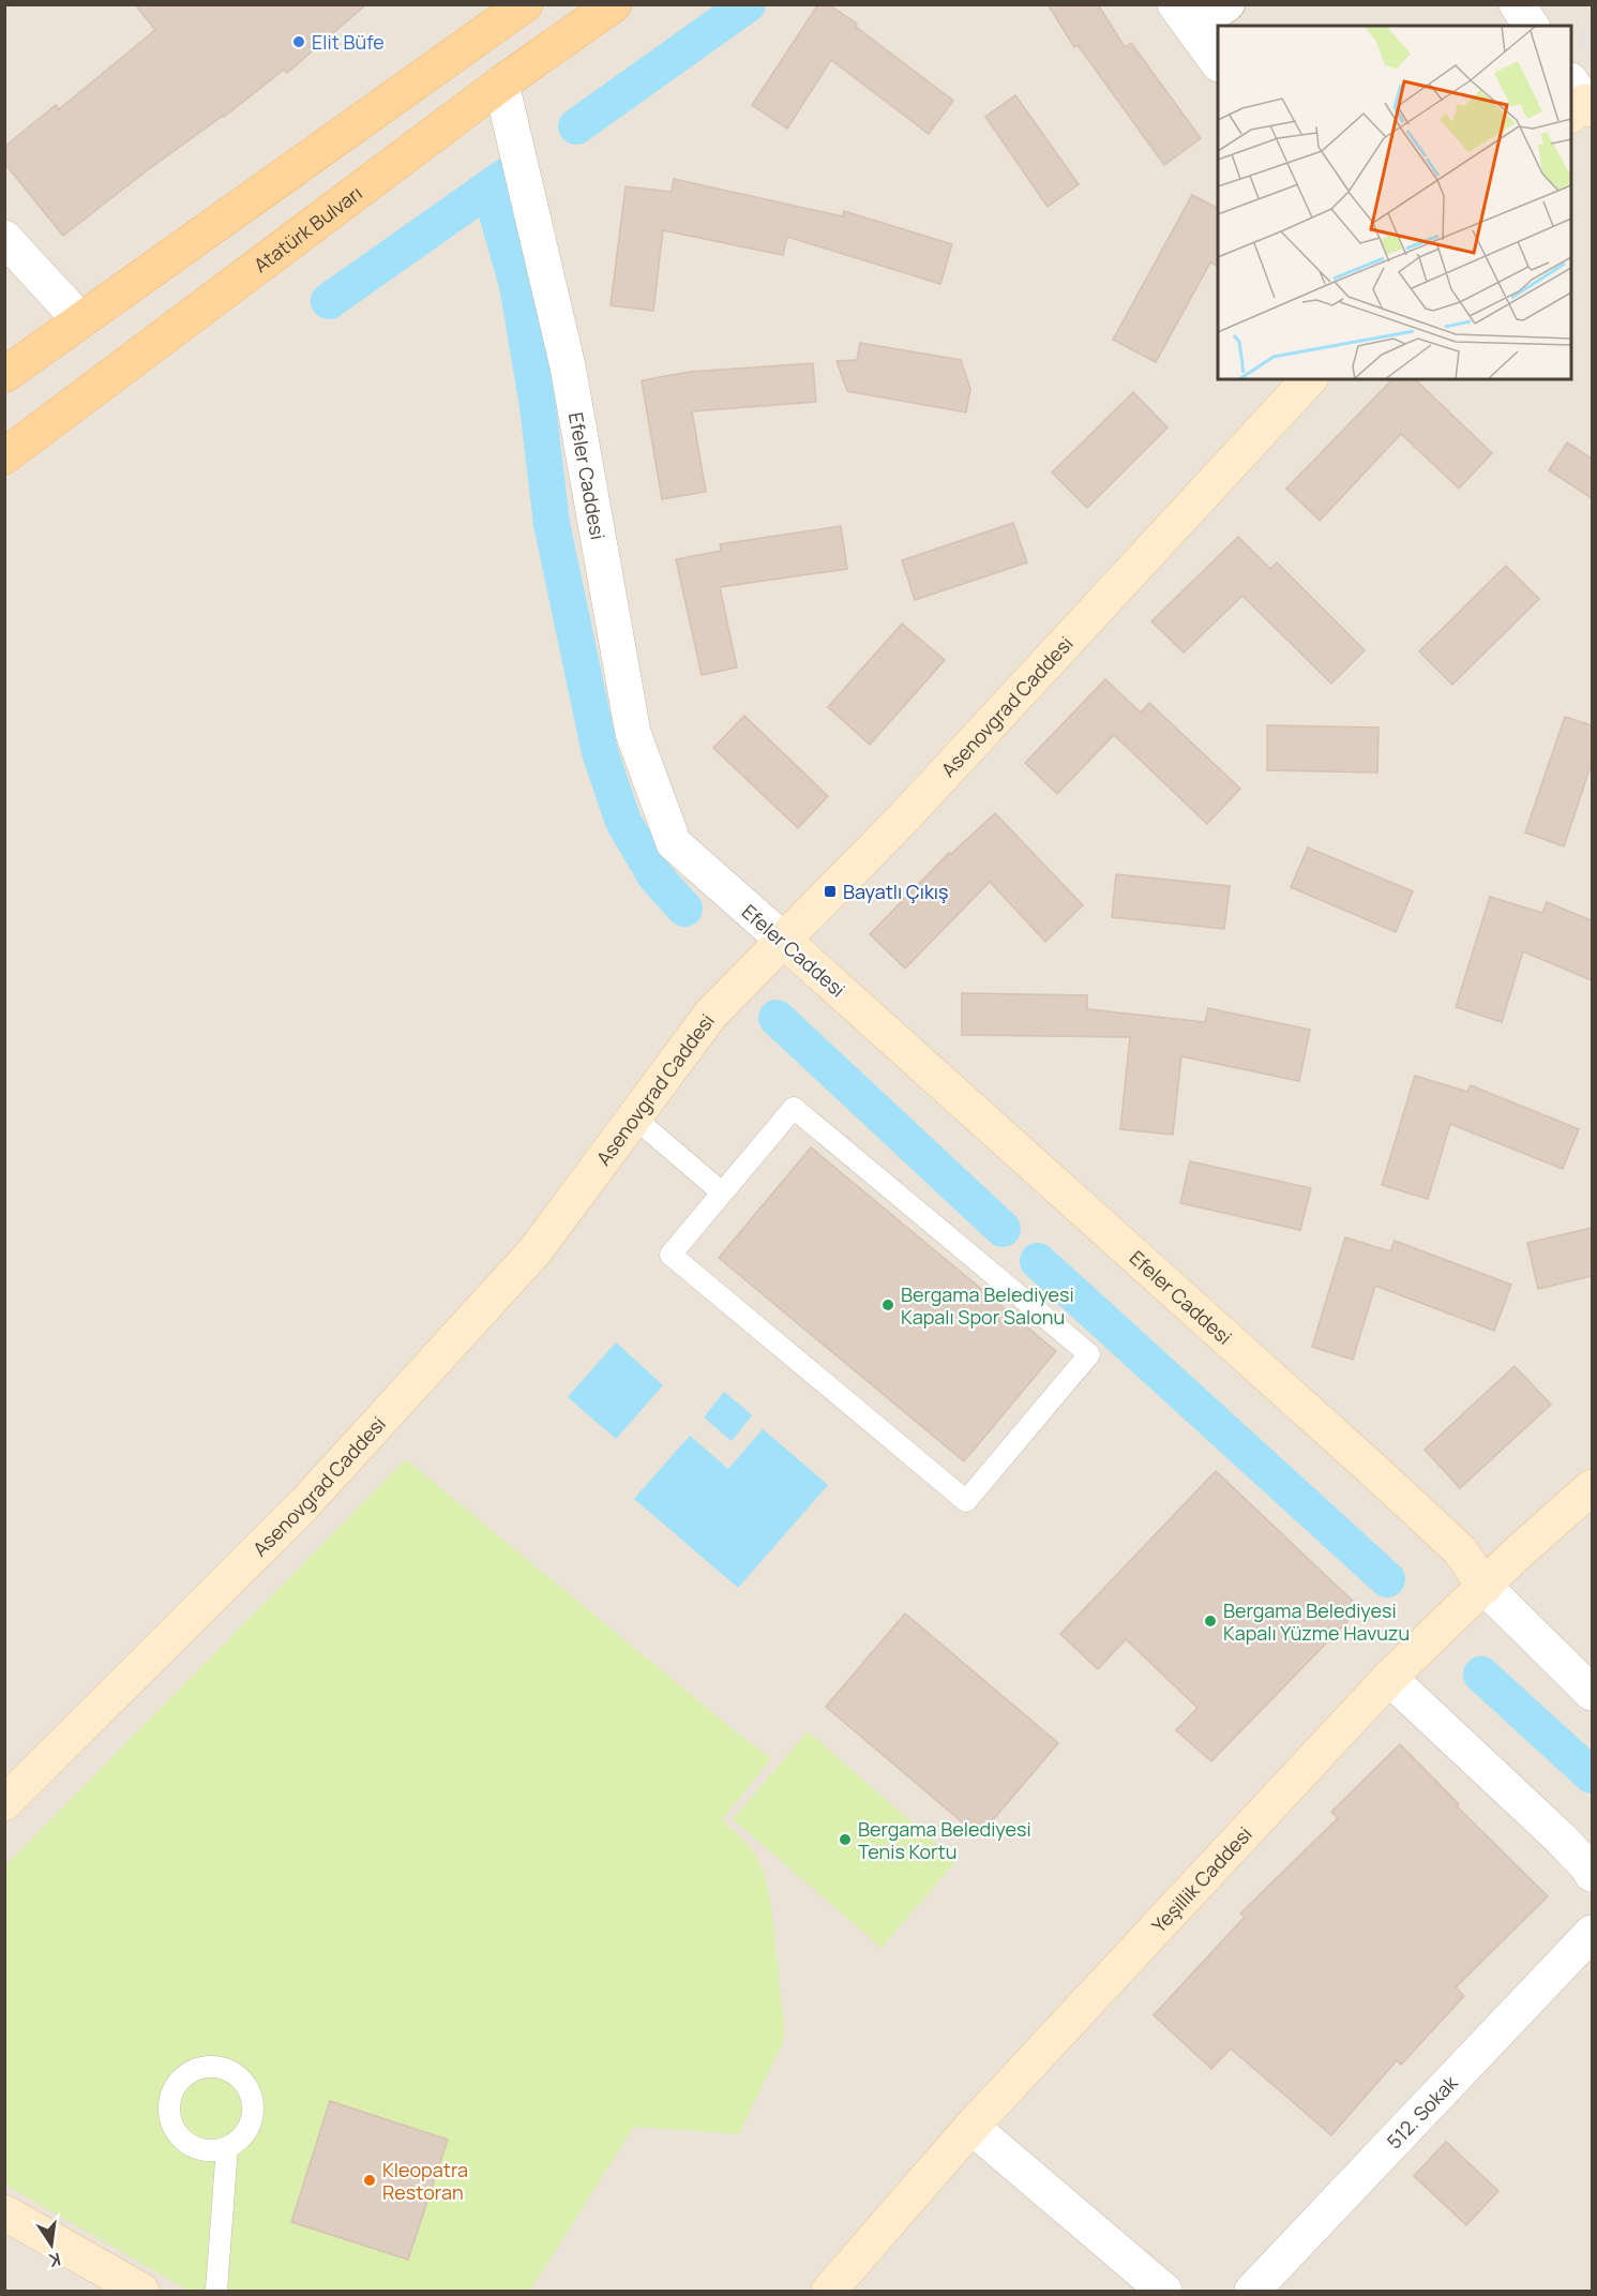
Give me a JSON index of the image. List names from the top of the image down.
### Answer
{
  "streets": {
    "main road": [
      "Atatürk Bulvarı",
      "Efeler Caddesi",
      "Asenovgrad Caddesi",
      "Yeşillik Caddesi"
    ],
    "street": ["512. Sokak"]
  },
  "crossings": [
    ["Atatürk Bulvarı", "Efeler Caddesi"],
    ["Efeler Caddesi", "Asenovgrad Caddesi"],
    ["Efeler Caddesi", "Yeşillik Caddesi"]
  ],
  "places": {
    "other": [
      "Elit Büfe",
      "Bergama Belediyesi Kapalı Spor Salonu",
      "Bergama Belediyesi Kapalı Yüzme Havuzu",
      "Bergama Belediyesi Tenis Kortu",
      "Kleopatra Restoran"
    ],
    "transit": ["Bayatlı Çıkış"]
  },
  "north": "bottom"
}
